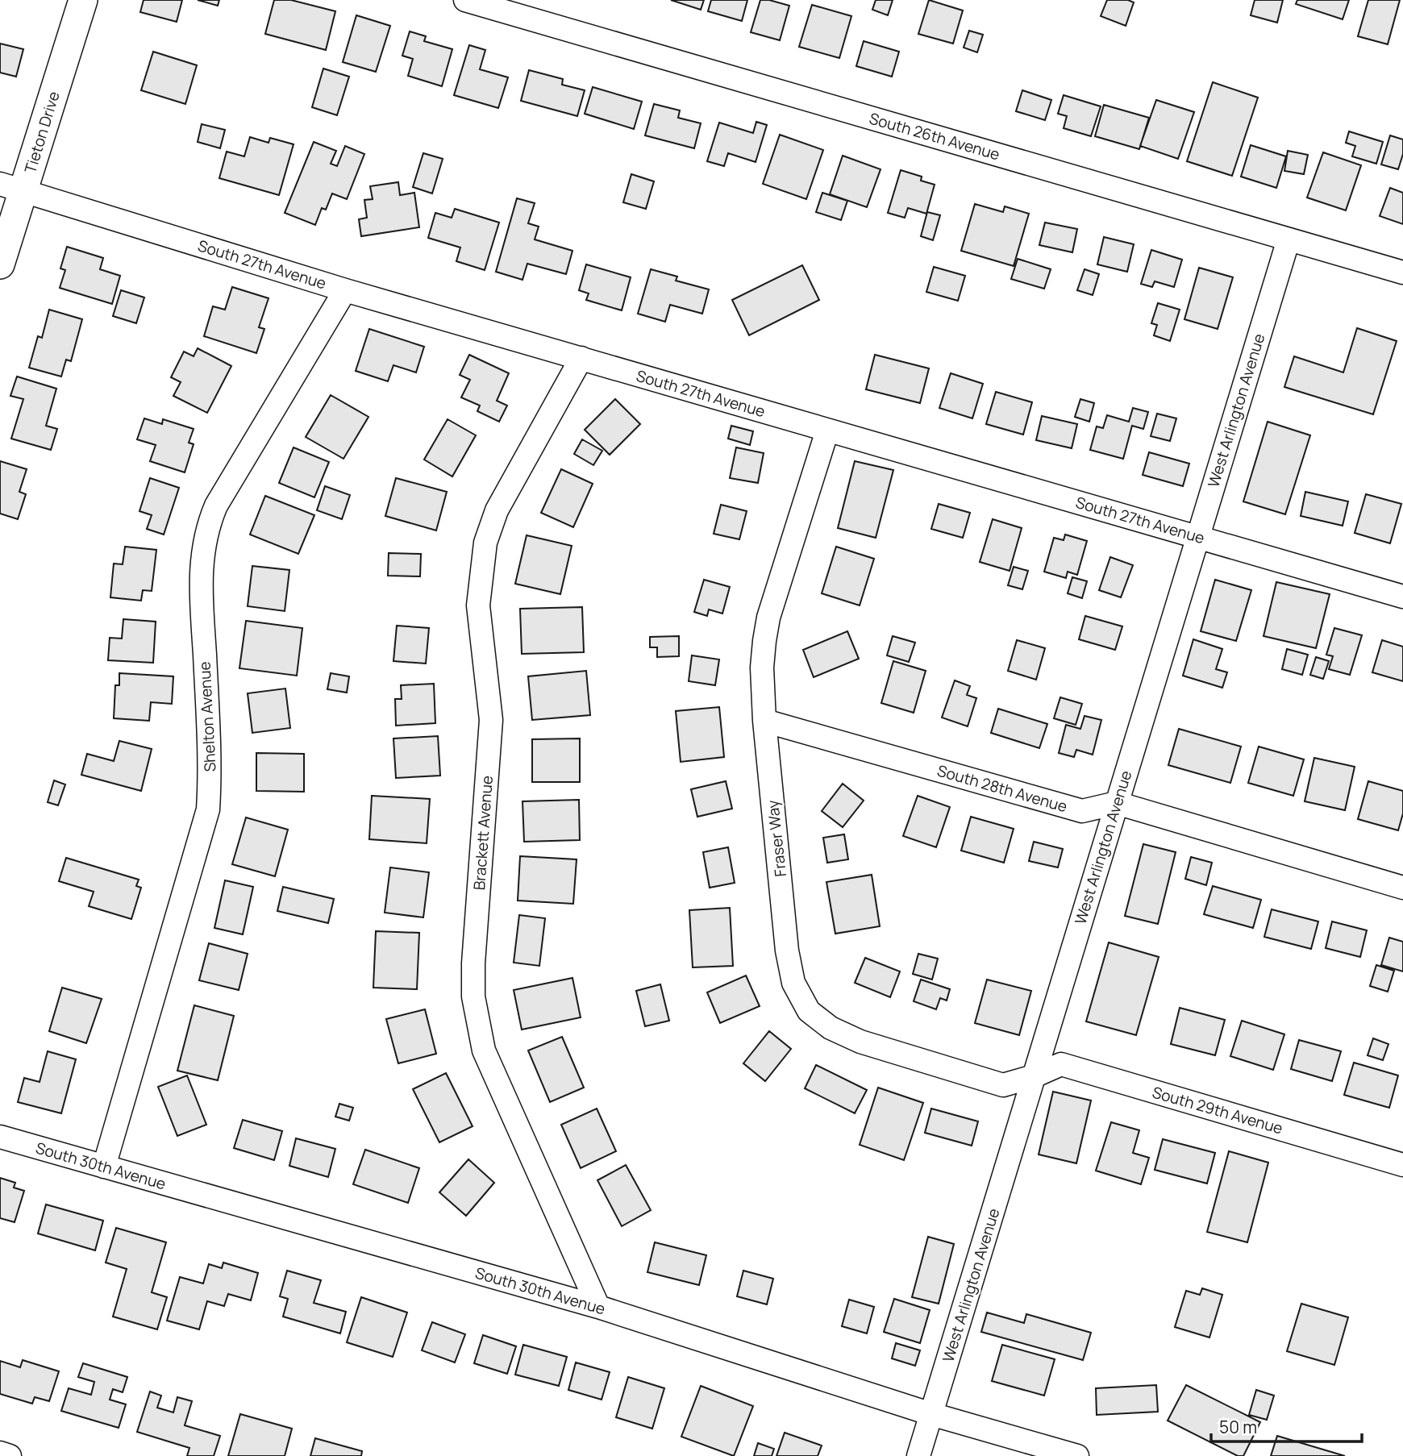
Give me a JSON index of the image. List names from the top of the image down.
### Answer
{
  "streets": {
    "main road": ["Tieton Drive"],
    "street": [
      "South 26th Avenue",
      "South 27th Avenue",
      "West Arlington Avenue",
      "Shelton Avenue",
      "South 28th Avenue",
      "Brackett Avenue",
      "Fraser Way",
      "South 29th Avenue",
      "South 30th Avenue"
    ]
  },
  "crossings": [
    ["Tieton Drive", "South 27th Avenue"],
    ["South 26th Avenue", "West Arlington Avenue"],
    ["South 27th Avenue", "West Arlington Avenue"],
    ["South 27th Avenue", "Shelton Avenue"],
    ["South 27th Avenue", "Brackett Avenue"],
    ["South 27th Avenue", "Fraser Way"],
    ["West Arlington Avenue", "South 28th Avenue"],
    ["West Arlington Avenue", "Fraser Way"],
    ["West Arlington Avenue", "South 29th Avenue"],
    ["West Arlington Avenue", "South 30th Avenue"],
    ["Shelton Avenue", "South 30th Avenue"],
    ["South 28th Avenue", "Fraser Way"],
    ["Brackett Avenue", "South 30th Avenue"],
    ["Fraser Way", "South 29th Avenue"]
  ],
  "scale_bar": "50 m"
}
